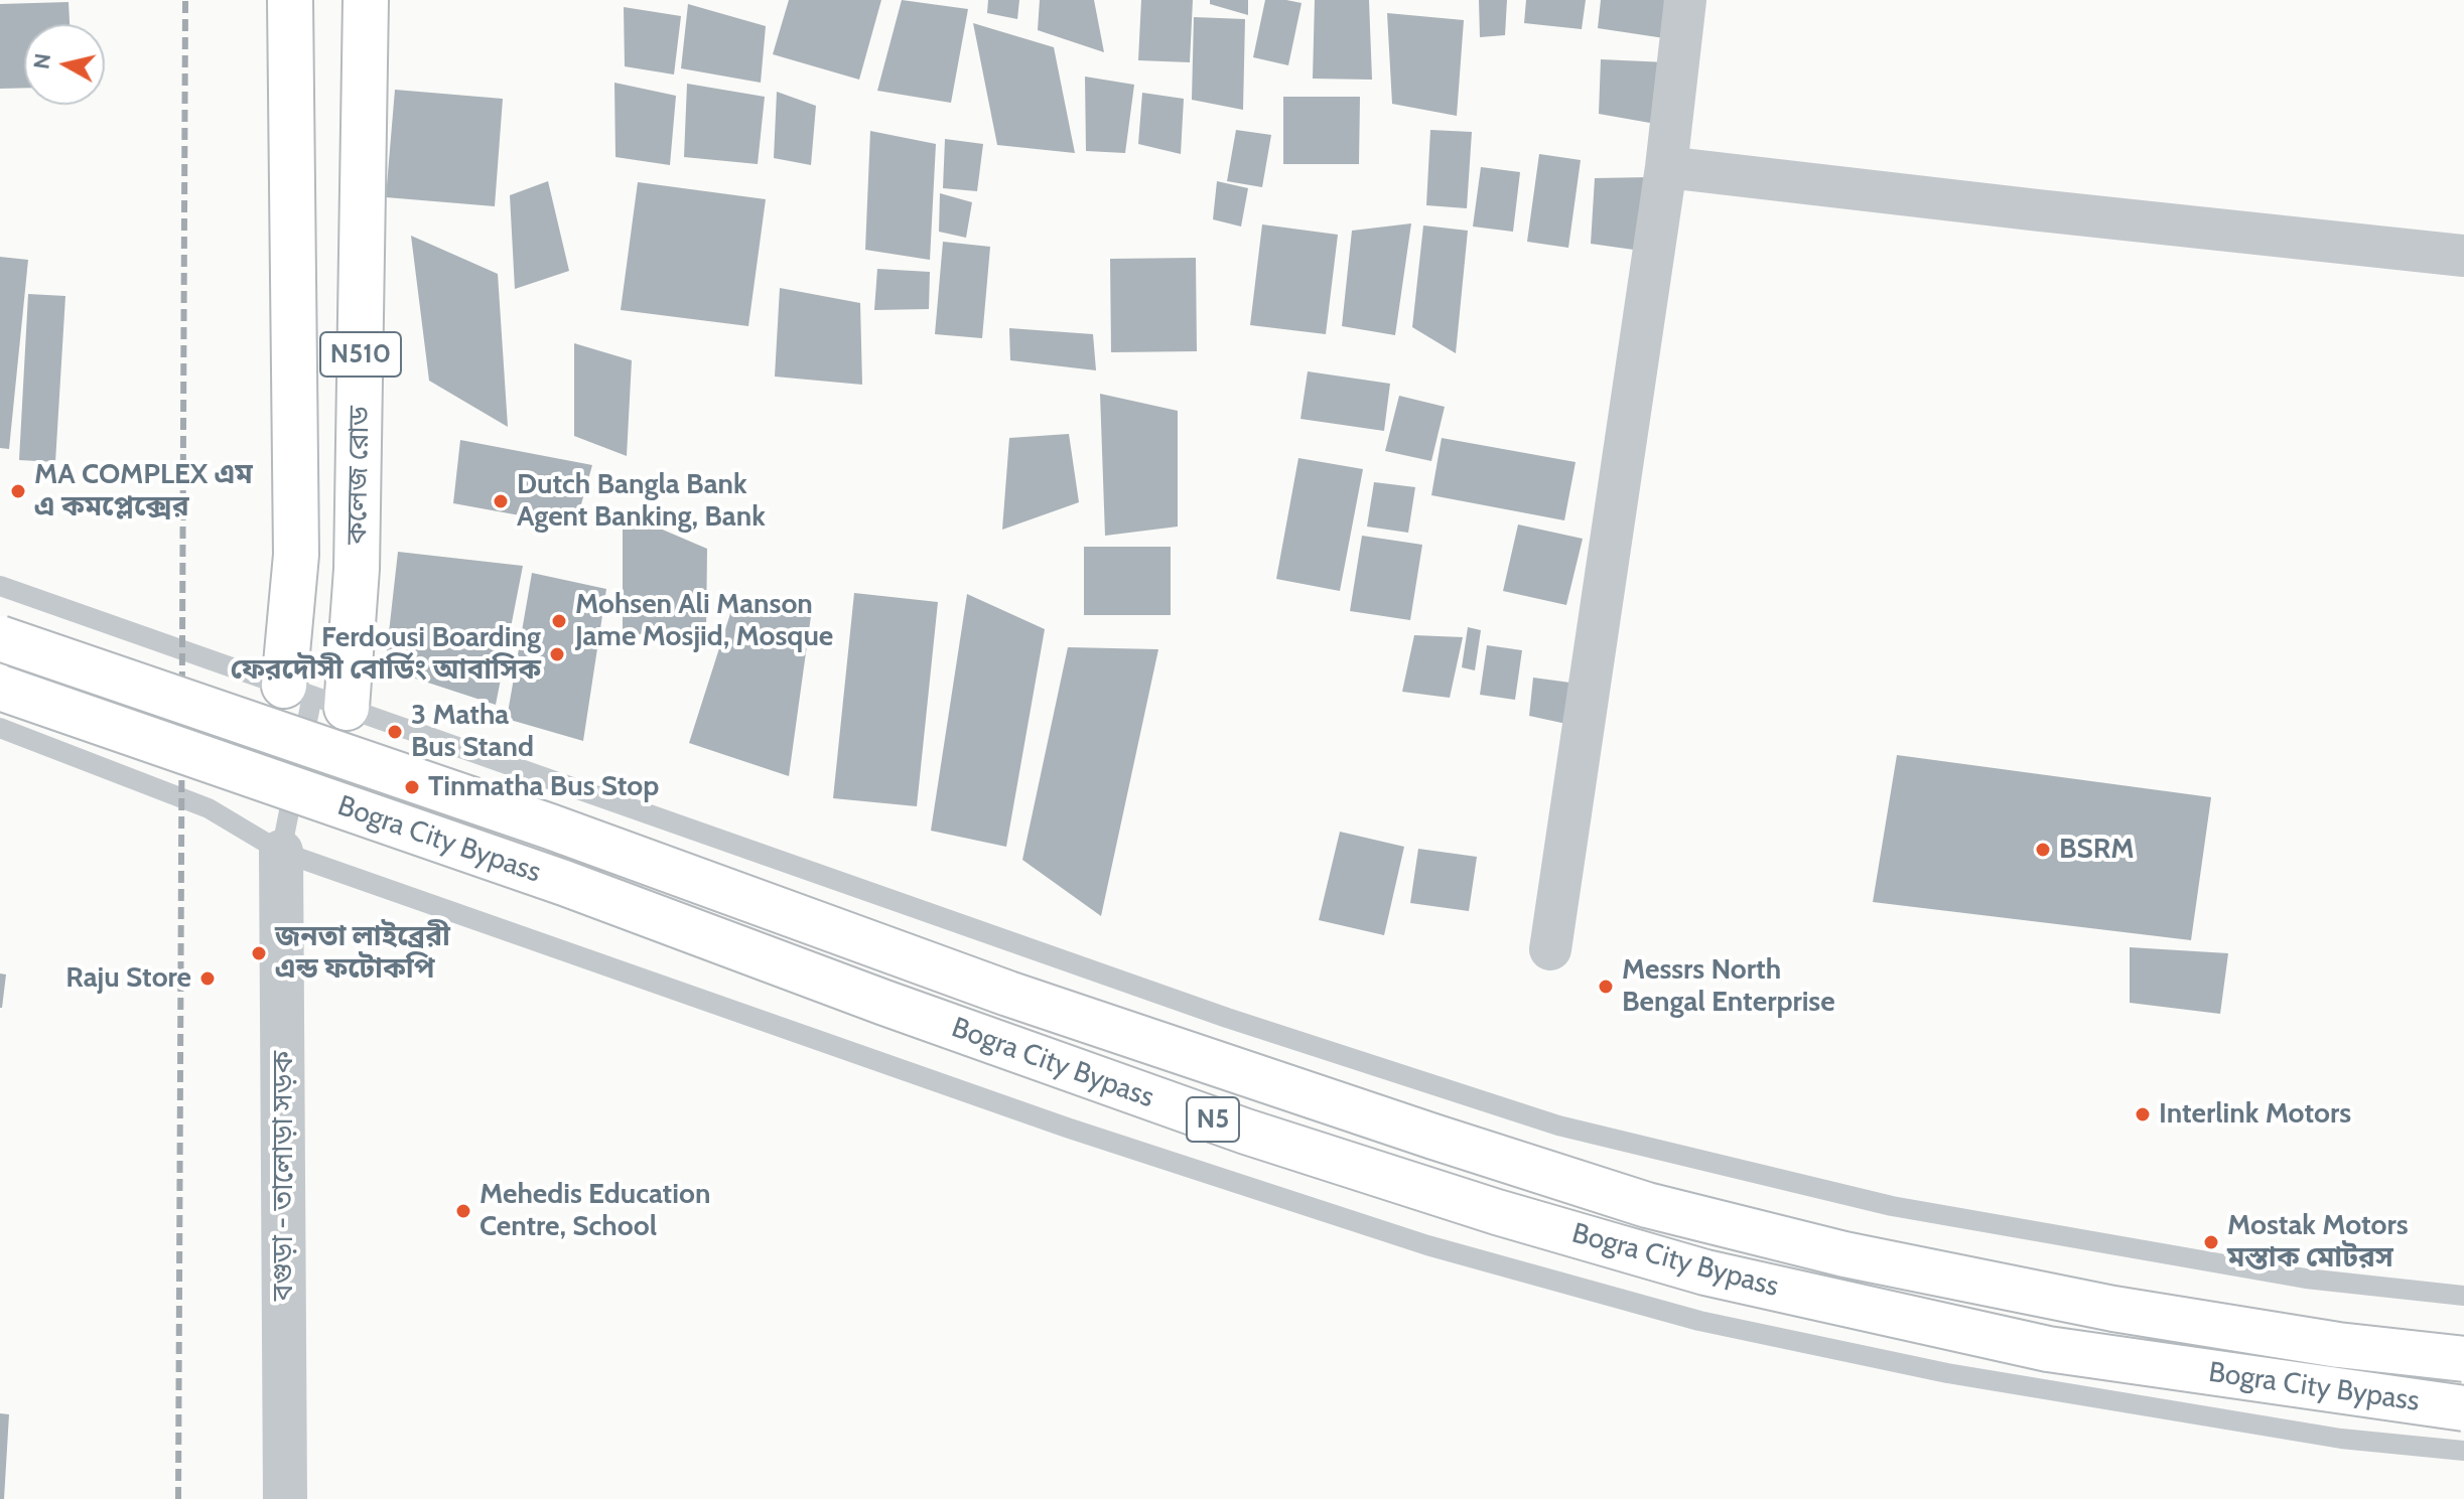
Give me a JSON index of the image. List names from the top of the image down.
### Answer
{
  "streets": {
    "highway": [
      "N510",
      "কলেজ রোড",
      "Bogra City Bypass",
      "N5"
    ],
    "street": ["বগুড়া - তালোড়া সড়ক"]
  },
  "crossings": [
    ["N510", "কলেজ রোড"]
  ],
  "places": [
    "MA COMPLEX এম এ কমপ্লেক্সের",
    "Dutch Bangla Bank Agent Banking, Bank",
    "Mohsen Ali Manson Jame Mosjid, Mosque",
    "Ferdousi Boarding ফেরদৌসী বোর্ডিং আবাসিক",
    "3 Matha Bus Stand",
    "Tinmatha Bus Stop",
    "BSRM",
    "জনতা লাইব্রেরী এন্ড ফটোকপি",
    "Raju Store",
    "Messrs North Bengal Enterprise",
    "Interlink Motors",
    "Mehedis Education Centre, School",
    "Mostak Motors মস্তাক মোটরস"
  ],
  "north": "left"
}
